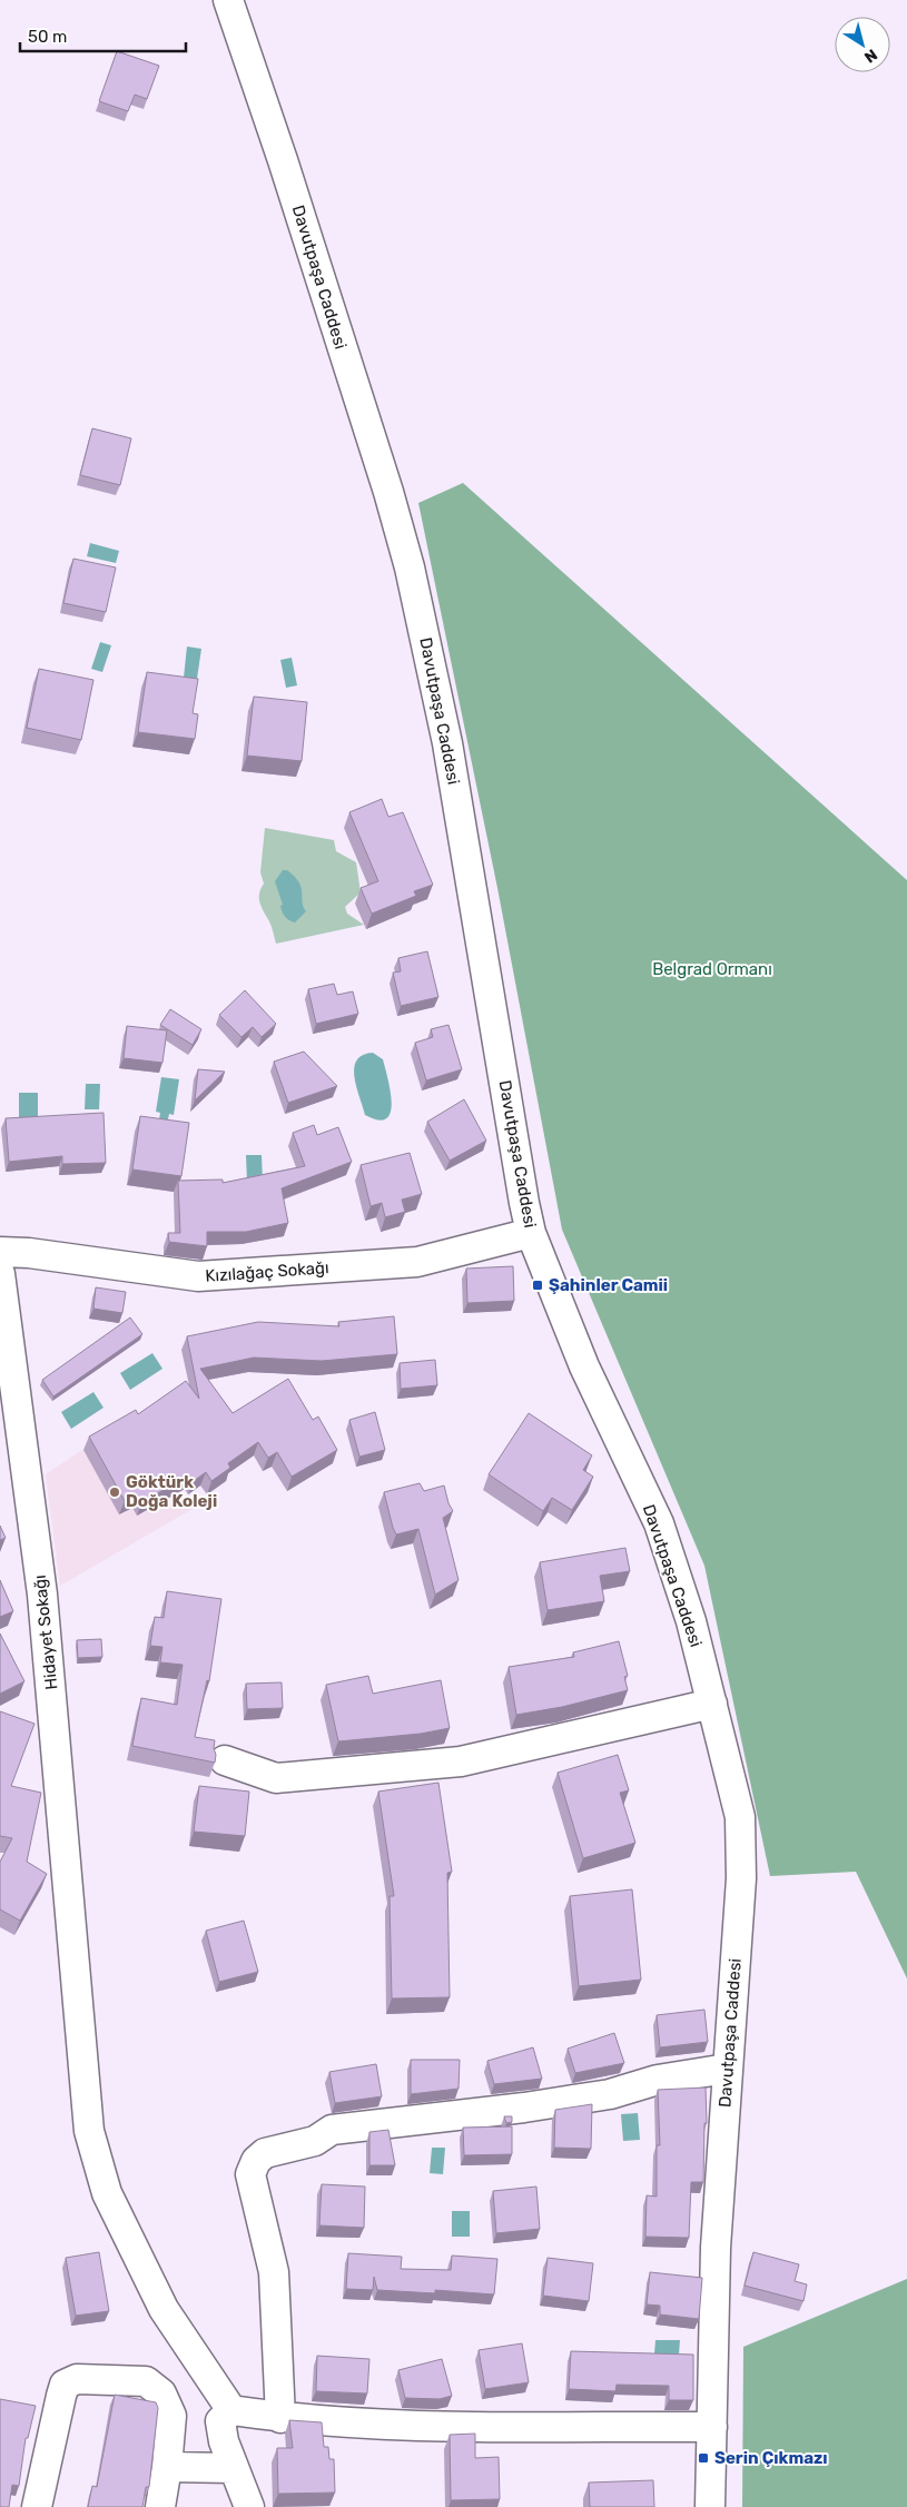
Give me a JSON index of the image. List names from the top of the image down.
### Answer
{
  "streets": {
    "street": ["Davutpaşa Caddesi", "Kızılağaç Sokağı", "Hidayet Sokağı"]
  },
  "crossings": [
    ["Davutpaşa Caddesi", "Kızılağaç Sokağı"]
  ],
  "parks": ["Belgrad Ormanı"],
  "places": {
    "transit": ["Şahinler Camii", "Serin Çıkmazı"],
    "other": ["Göktürk Doğa Koleji"]
  },
  "scale_bar": "50 m",
  "north": "bottom right"
}
